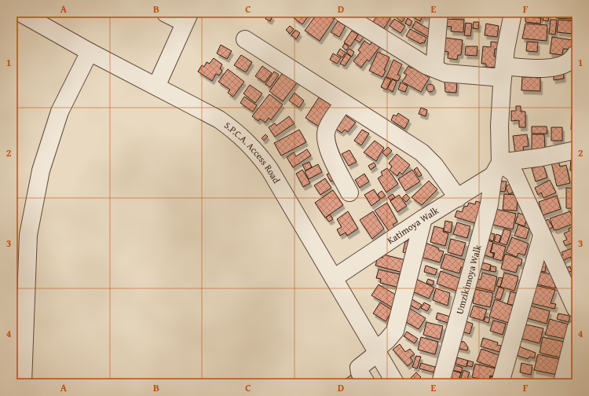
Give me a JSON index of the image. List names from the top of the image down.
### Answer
{
  "streets": {
    "street": ["S.P.C.A. Access Road", "Katimoya Walk", "Umzikimoya Walk"]
  },
  "crossings": [
    ["S.P.C.A. Access Road", "Katimoya Walk"],
    ["Katimoya Walk", "Umzikimoya Walk"]
  ],
  "grid": {
    "columns": [
      "A",
      "B",
      "C",
      "D",
      "E",
      "F"
    ],
    "rows": [
      "1",
      "2",
      "3",
      "4"
    ]
  }
}
